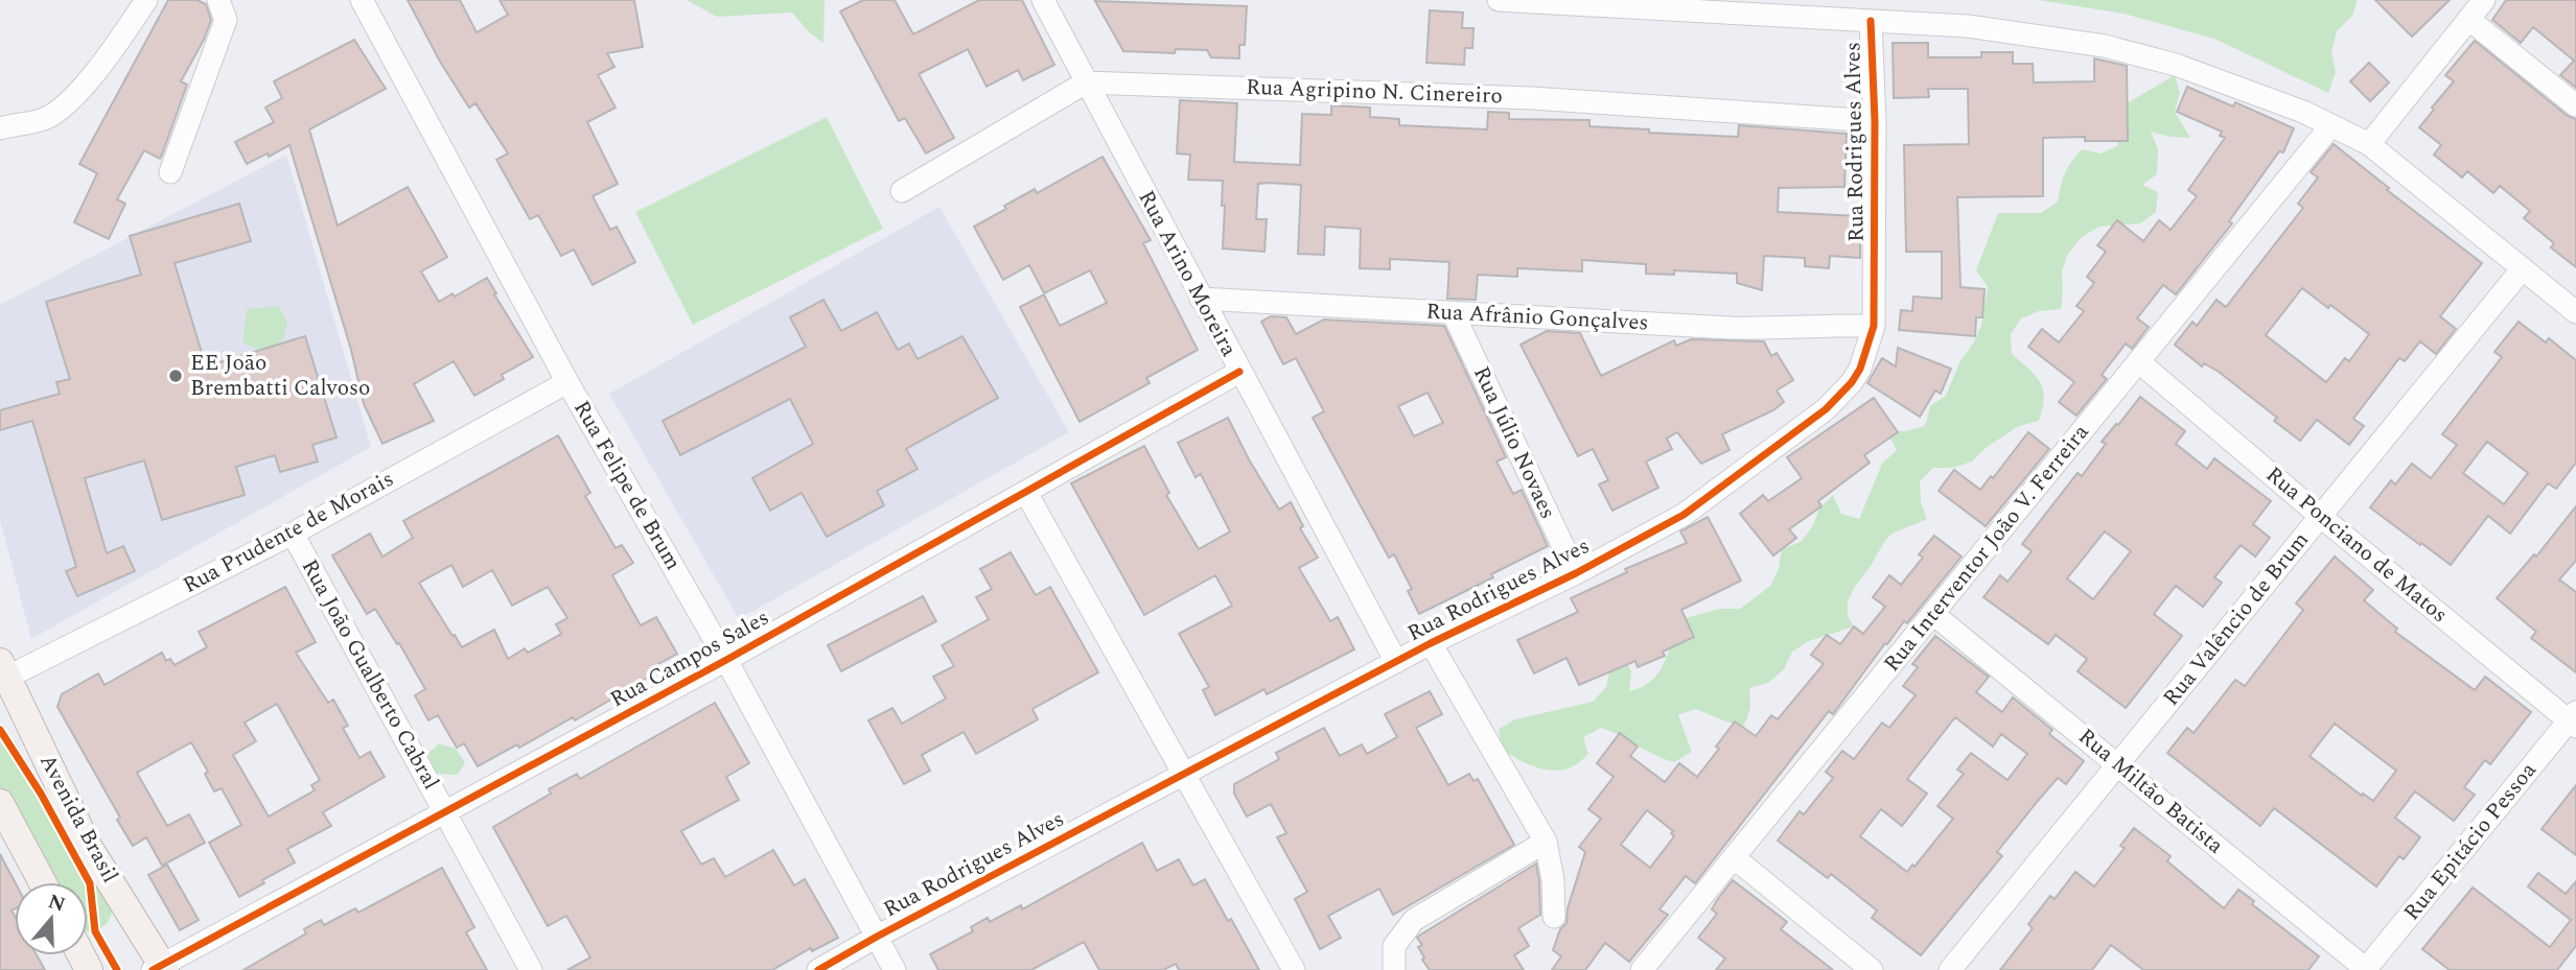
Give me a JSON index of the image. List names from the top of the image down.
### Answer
{
  "streets": {
    "main road": ["Avenida Brasil"],
    "street": [
      "Rua Agripino N. Cinereiro",
      "Rua Rodrigues Alves",
      "Rua Arino Moreira",
      "Rua Afrânio Gonçalves",
      "Rua Júlio Novaes",
      "Rua Felipe de Brum",
      "Rua Prudente de Morais",
      "Rua Ponciano de Matos",
      "Rua Interventor João V. Ferreira",
      "Rua Valêncio de Brum",
      "Rua Campos Sales",
      "Rua João Gualberto Cabral",
      "Rua Miltão Batista",
      "Rua Epitácio Pessoa"
    ]
  },
  "crossings": [
    ["Rua Agripino N. Cinereiro", "Rua Rodrigues Alves"],
    ["Rua Agripino N. Cinereiro", "Rua Arino Moreira"],
    ["Rua Rodrigues Alves", "Rua Arino Moreira"],
    ["Rua Rodrigues Alves", "Rua Afrânio Gonçalves"],
    ["Rua Rodrigues Alves", "Rua Júlio Novaes"],
    ["Rua Rodrigues Alves", "Rua Felipe de Brum"],
    ["Rua Arino Moreira", "Rua Afrânio Gonçalves"],
    ["Rua Arino Moreira", "Rua Campos Sales"],
    ["Rua Afrânio Gonçalves", "Rua Júlio Novaes"],
    ["Rua Felipe de Brum", "Rua Prudente de Morais"],
    ["Rua Felipe de Brum", "Rua Campos Sales"],
    ["Rua Prudente de Morais", "Rua João Gualberto Cabral"],
    ["Rua Prudente de Morais", "Avenida Brasil"],
    ["Rua Ponciano de Matos", "Rua Interventor João V. Ferreira"],
    ["Rua Ponciano de Matos", "Rua Valêncio de Brum"],
    ["Rua Ponciano de Matos", "Rua Epitácio Pessoa"],
    ["Rua Interventor João V. Ferreira", "Rua Miltão Batista"],
    ["Rua Valêncio de Brum", "Rua Miltão Batista"],
    ["Rua Campos Sales", "Rua João Gualberto Cabral"],
    ["Rua Campos Sales", "Avenida Brasil"],
    ["Rua Miltão Batista", "Rua Epitácio Pessoa"]
  ],
  "places": ["EE João Brembatti Calvoso"],
  "north": "top"
}
